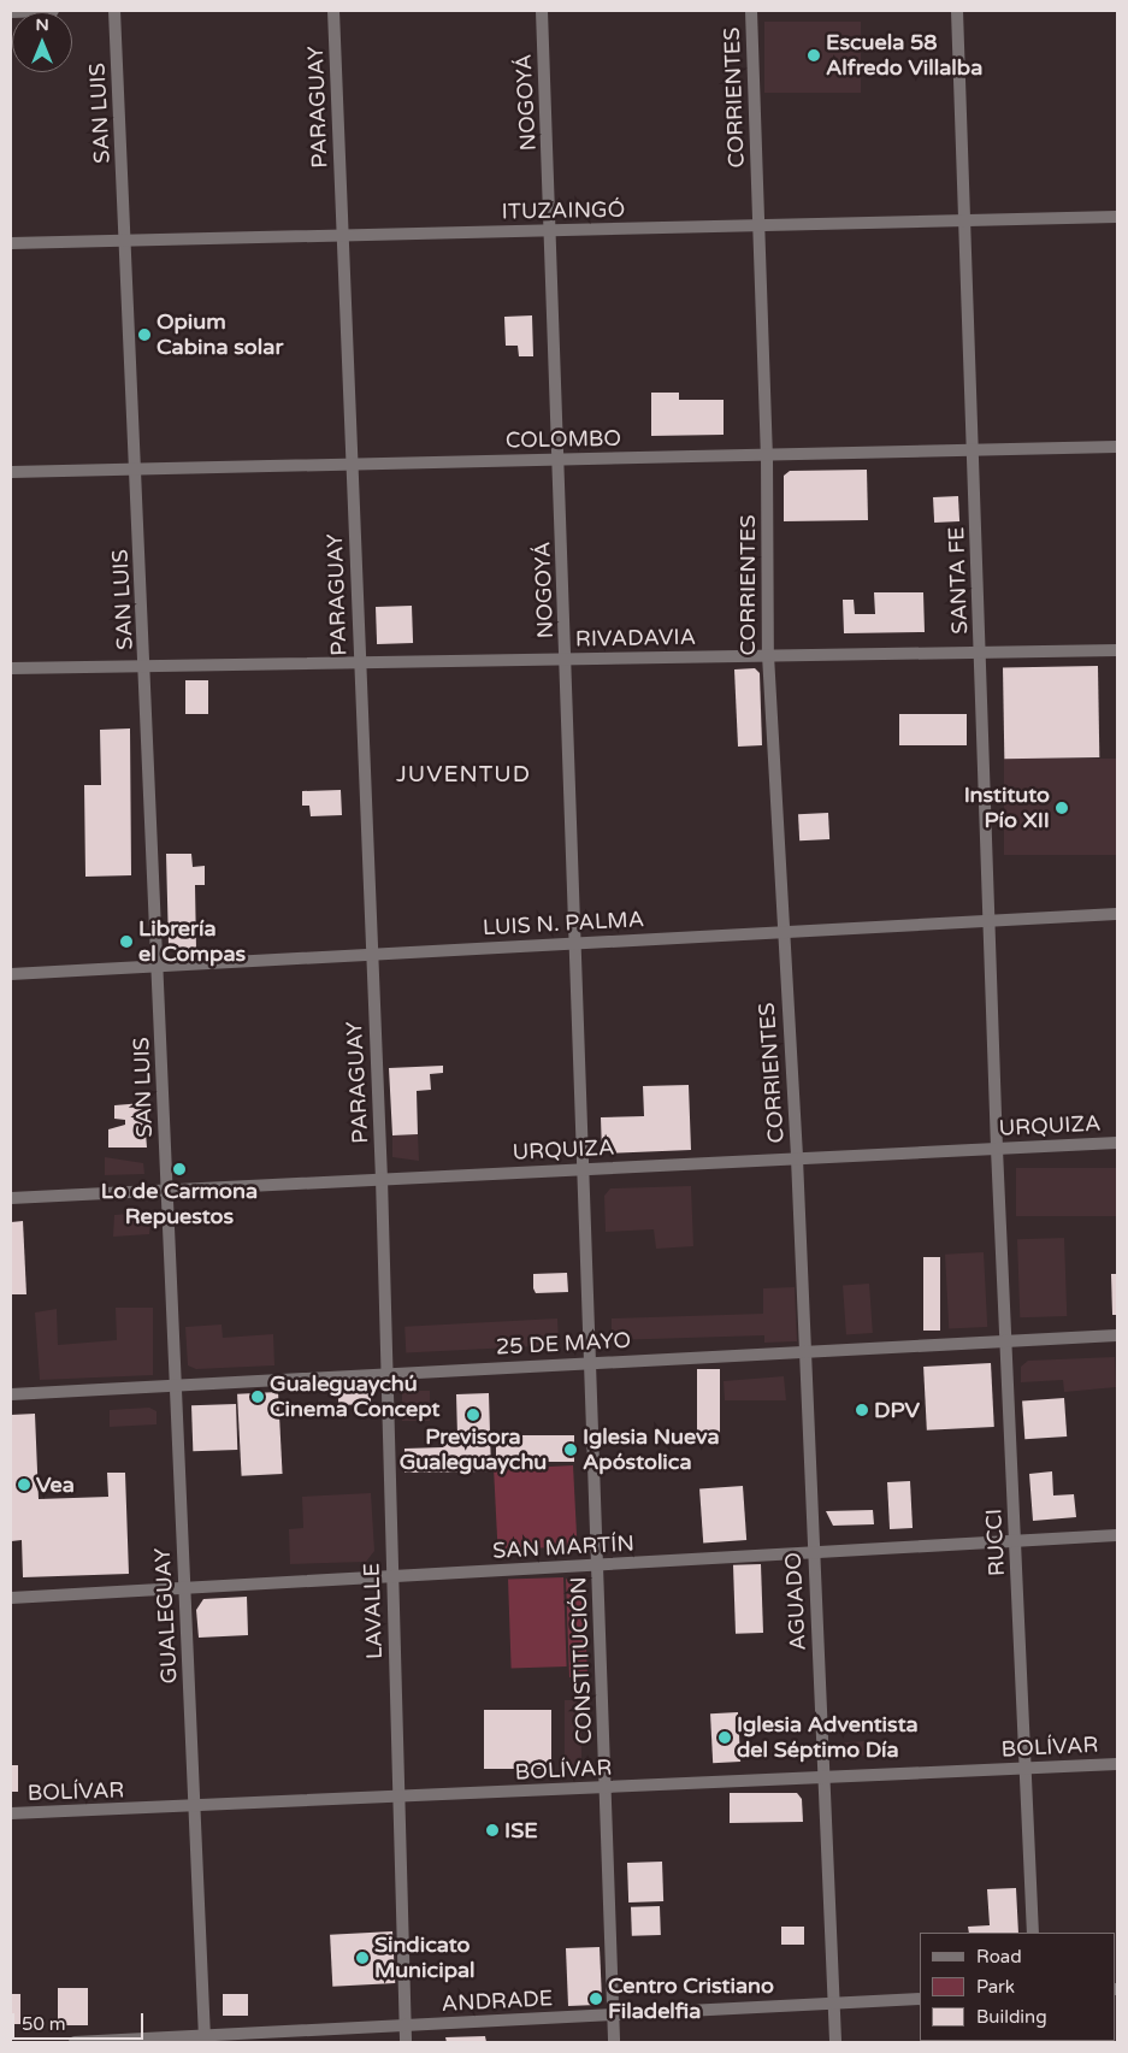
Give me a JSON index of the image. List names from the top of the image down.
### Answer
{
  "streets": {
    "street": [
      "CORRIENTES",
      "NOGOYÁ",
      "PARAGUAY",
      "SAN LUIS",
      "ITUZAINGÓ",
      "COLOMBO",
      "SANTA FE",
      "RIVADAVIA",
      "LUIS N. PALMA",
      "URQUIZA",
      "25 DE MAYO",
      "RUCCI",
      "SAN MARTÍN",
      "AGUADO",
      "LAVALLE",
      "GUALEGUAY",
      "CONSTITUCIÓN",
      "BOLÍVAR",
      "ANDRADE"
    ]
  },
  "crossings": [
    ["CORRIENTES", "ITUZAINGÓ"],
    ["CORRIENTES", "COLOMBO"],
    ["CORRIENTES", "RIVADAVIA"],
    ["CORRIENTES", "LUIS N. PALMA"],
    ["CORRIENTES", "URQUIZA"],
    ["CORRIENTES", "AGUADO"],
    ["NOGOYÁ", "ITUZAINGÓ"],
    ["NOGOYÁ", "COLOMBO"],
    ["NOGOYÁ", "RIVADAVIA"],
    ["NOGOYÁ", "LUIS N. PALMA"],
    ["NOGOYÁ", "URQUIZA"],
    ["NOGOYÁ", "CONSTITUCIÓN"],
    ["PARAGUAY", "ITUZAINGÓ"],
    ["PARAGUAY", "COLOMBO"],
    ["PARAGUAY", "RIVADAVIA"],
    ["PARAGUAY", "LUIS N. PALMA"],
    ["PARAGUAY", "URQUIZA"],
    ["PARAGUAY", "LAVALLE"],
    ["SAN LUIS", "ITUZAINGÓ"],
    ["SAN LUIS", "COLOMBO"],
    ["SAN LUIS", "RIVADAVIA"],
    ["SAN LUIS", "LUIS N. PALMA"],
    ["SAN LUIS", "URQUIZA"],
    ["SAN LUIS", "GUALEGUAY"],
    ["ITUZAINGÓ", "SANTA FE"],
    ["COLOMBO", "SANTA FE"],
    ["SANTA FE", "RIVADAVIA"],
    ["SANTA FE", "LUIS N. PALMA"],
    ["SANTA FE", "URQUIZA"],
    ["SANTA FE", "RUCCI"],
    ["URQUIZA", "RUCCI"],
    ["URQUIZA", "AGUADO"],
    ["URQUIZA", "LAVALLE"],
    ["URQUIZA", "GUALEGUAY"],
    ["URQUIZA", "CONSTITUCIÓN"],
    ["25 DE MAYO", "RUCCI"],
    ["25 DE MAYO", "AGUADO"],
    ["25 DE MAYO", "LAVALLE"],
    ["25 DE MAYO", "GUALEGUAY"],
    ["25 DE MAYO", "CONSTITUCIÓN"],
    ["RUCCI", "SAN MARTÍN"],
    ["RUCCI", "BOLÍVAR"],
    ["SAN MARTÍN", "AGUADO"],
    ["SAN MARTÍN", "LAVALLE"],
    ["SAN MARTÍN", "GUALEGUAY"],
    ["SAN MARTÍN", "CONSTITUCIÓN"],
    ["AGUADO", "BOLÍVAR"],
    ["AGUADO", "ANDRADE"],
    ["LAVALLE", "BOLÍVAR"],
    ["LAVALLE", "ANDRADE"],
    ["GUALEGUAY", "BOLÍVAR"],
    ["GUALEGUAY", "ANDRADE"],
    ["CONSTITUCIÓN", "BOLÍVAR"],
    ["CONSTITUCIÓN", "ANDRADE"]
  ],
  "districts": ["JUVENTUD"],
  "places": [
    "Escuela 58 Alfredo Villalba",
    "Opium Cabina solar",
    "Instituto Pío XII",
    "Librería el Compas",
    "Lo de Carmona Repuestos",
    "Gualeguaychú Cinema Concept",
    "DPV",
    "Previsora Gualeguaychu",
    "Iglesia Nueva Apóstolica",
    "Vea",
    "Iglesia Adventista del Séptimo Día",
    "ISE",
    "Sindicato Municipal",
    "Centro Cristiano Filadelfia"
  ],
  "legend": ["Road", "Park", "Building"],
  "scale_bar": "50 m",
  "north": "top"
}
